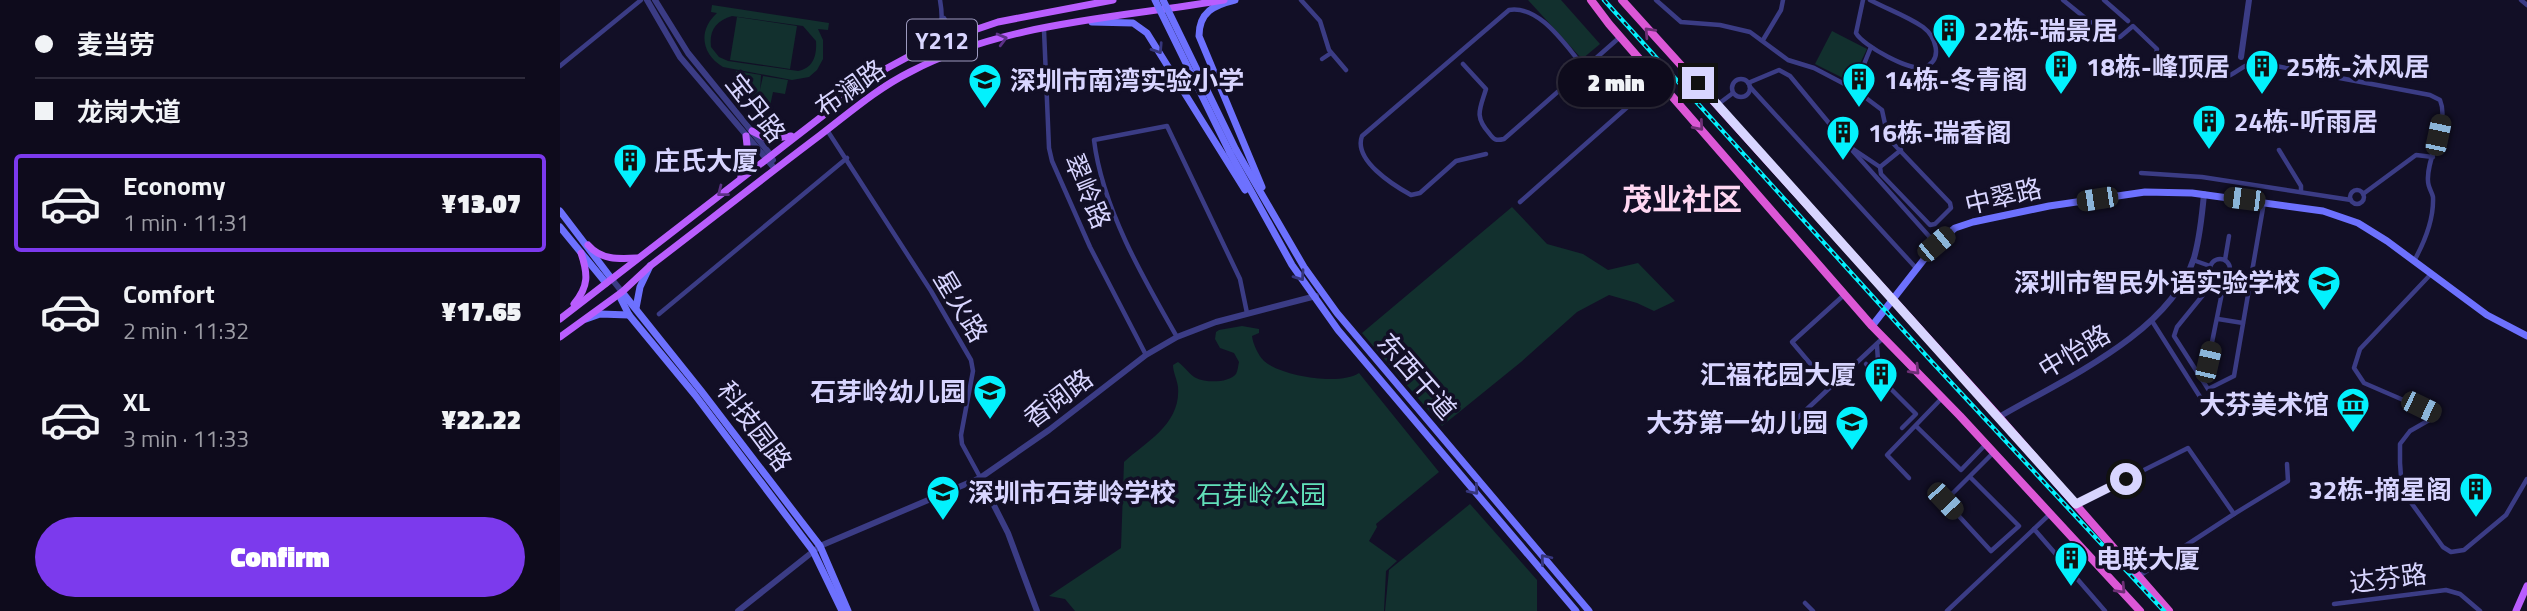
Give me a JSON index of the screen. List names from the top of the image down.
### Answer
{
  "streets": {
    "main road": [
      "Y212",
      "布澜路",
      "中翠路",
      "东西干道",
      "科技园路"
    ],
    "street": [
      "宝丹路",
      "翠岭路",
      "星火路",
      "中怡路",
      "香阅路",
      "达芬路"
    ]
  },
  "crossings": [
    ["布澜路", "宝丹路"],
    ["布澜路", "翠岭路"],
    ["布澜路", "星火路"],
    ["布澜路", "科技园路"],
    ["翠岭路", "香阅路"],
    ["中翠路", "中怡路"],
    ["星火路", "香阅路"],
    ["东西干道", "香阅路"],
    ["香阅路", "科技园路"]
  ],
  "districts": ["茂业社区"],
  "parks": ["石芽岭公园"],
  "places": {
    "building": [
      "22栋-瑞景居",
      "18栋-峰顶居",
      "25栋-沐风居",
      "14栋-冬青阁",
      "24栋-听雨居",
      "16栋-瑞香阁",
      "庄氏大厦",
      "汇福花园大厦",
      "32栋-摘星阁",
      "电联大厦"
    ],
    "school or university": [
      "深圳市南湾实验小学",
      "深圳市智民外语实验学校",
      "石芽岭幼儿园",
      "大芬第一幼儿园",
      "深圳市石芽岭学校"
    ],
    "museum": ["大芬美术馆"]
  },
  "page": {
    "banner": ["麦当劳", "龙岗大道"],
    "bubble": "2 min",
    "list": [
      {
        "name": "Economy",
        "note": "1 min · 11:31",
        "value": "¥13.07"
      },
      {
        "name": "Comfort",
        "note": "2 min · 11:32",
        "value": "¥17.65"
      },
      {
        "name": "XL",
        "note": "3 min · 11:33",
        "value": "¥22.22"
      }
    ],
    "buttons": "Confirm"
  }
}
